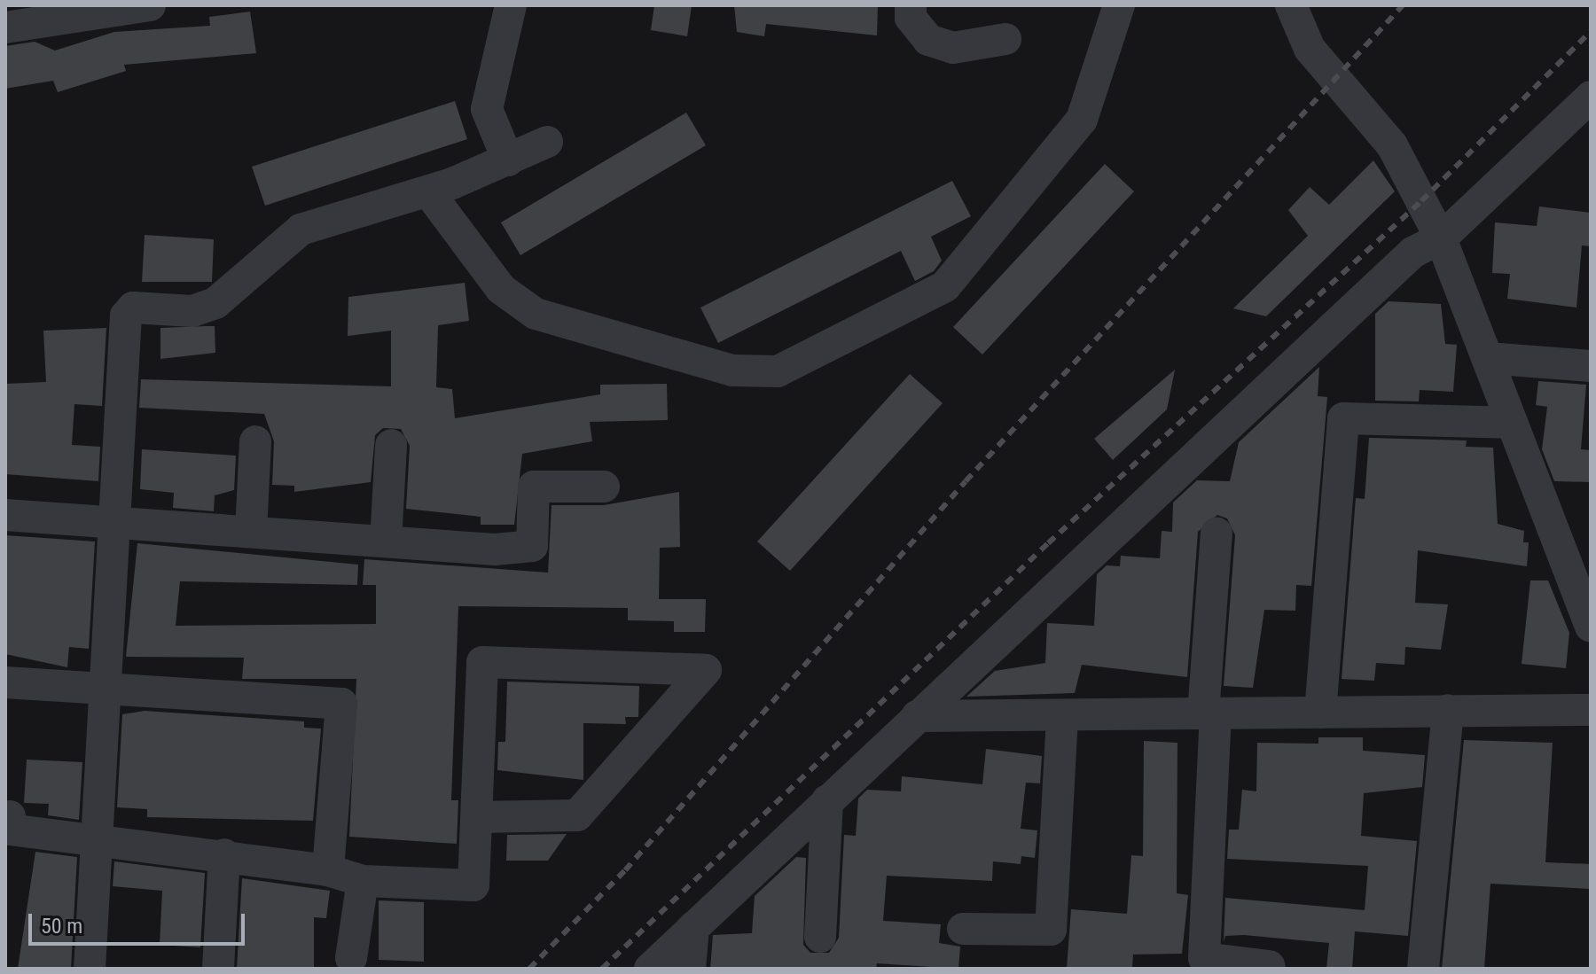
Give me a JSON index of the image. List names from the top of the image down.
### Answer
{
  "scale_bar": "50 m"
}
